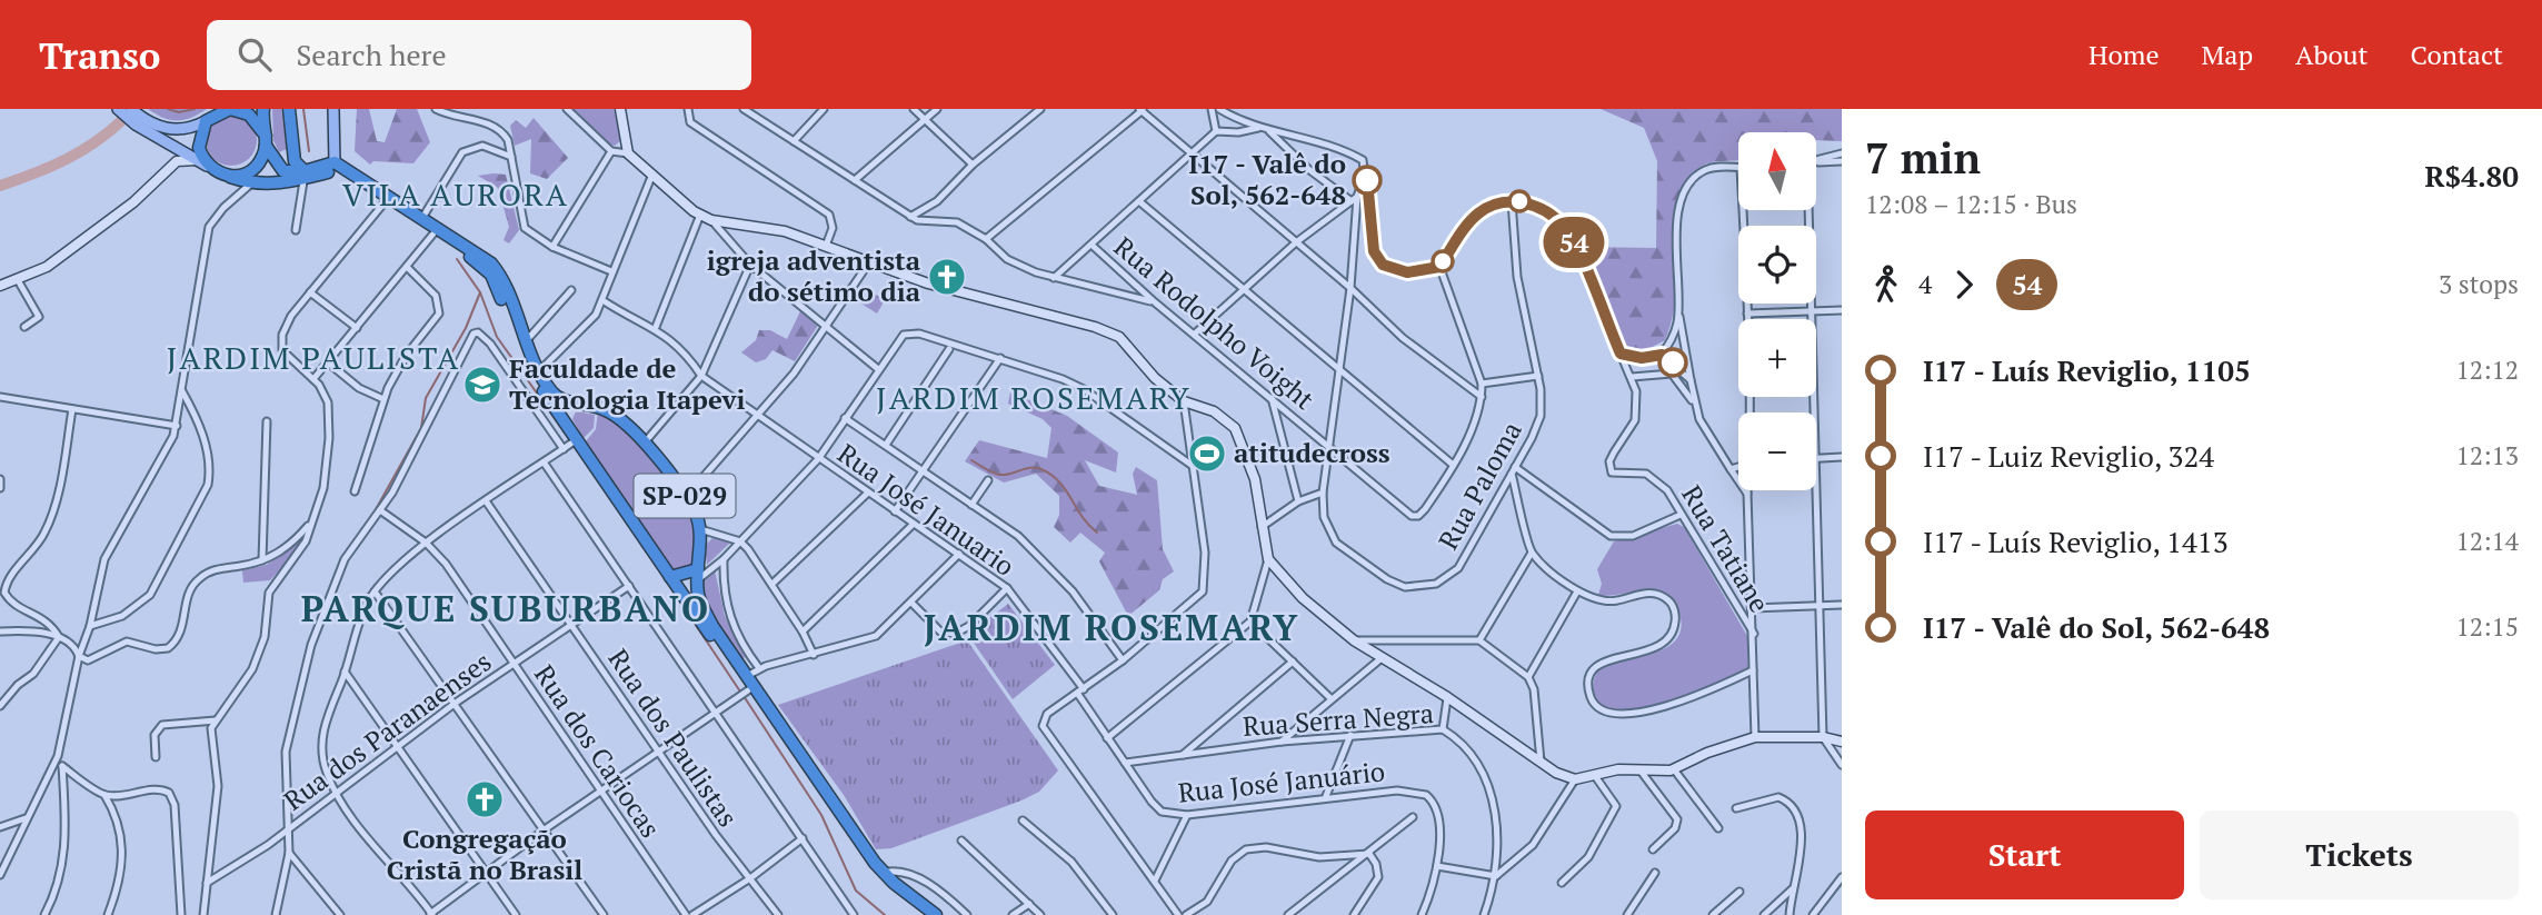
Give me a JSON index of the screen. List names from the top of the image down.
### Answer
{
  "streets": {
    "highway": ["SP-029"],
    "street": [
      "Rua Rodolpho Voight",
      "Rua Paloma",
      "Rua José Januario",
      "Rua Tatiane",
      "Rua Serra Negra",
      "Rua dos Paranaenses",
      "Rua dos Paulistas",
      "Rua dos Cariocas",
      "Rua José Januário"
    ]
  },
  "crossings": [
    ["Rua José Januario", "Rua José Januário"],
    ["Rua Serra Negra", "Rua José Januário"],
    ["Rua dos Paranaenses", "Rua dos Paulistas"],
    ["Rua dos Paranaenses", "Rua dos Cariocas"]
  ],
  "districts": [
    "VILA AURORA",
    "JARDIM PAULISTA",
    "JARDIM ROSEMARY",
    "PARQUE SUBURBANO",
    "JARDIM ROSEMARY"
  ],
  "places": {
    "other": ["I17 - Valê do Sol, 562-648"],
    "church": ["igreja adventista do sétimo dia", "Congregação Cristã no Brasil"],
    "school or university": ["Faculdade de Tecnologia Itapevi"],
    "sports": ["atitudecross"]
  },
  "lines": ["bus line 54"],
  "north": "top",
  "page": {
    "header": "Transo",
    "search": "Search here",
    "nav": [
      "Home",
      "Map",
      "About",
      "Contact"
    ],
    "on_map": "54",
    "heading": ["7 min", "12:08 – 12:15 · Bus", "R$4.80"],
    "map_buttons": ["+", "−"],
    "legs": ["4", "54", "3 stops"],
    "list": [
      {
        "name": "I17 - Luís Reviglio, 1105",
        "value": "12:12"
      },
      {
        "name": "I17 - Luiz Reviglio, 324",
        "value": "12:13"
      },
      {
        "name": "I17 - Luís Reviglio, 1413",
        "value": "12:14"
      },
      {
        "name": "I17 - Valê do Sol, 562-648",
        "value": "12:15"
      }
    ],
    "buttons": ["Start", "Tickets"]
  }
}
